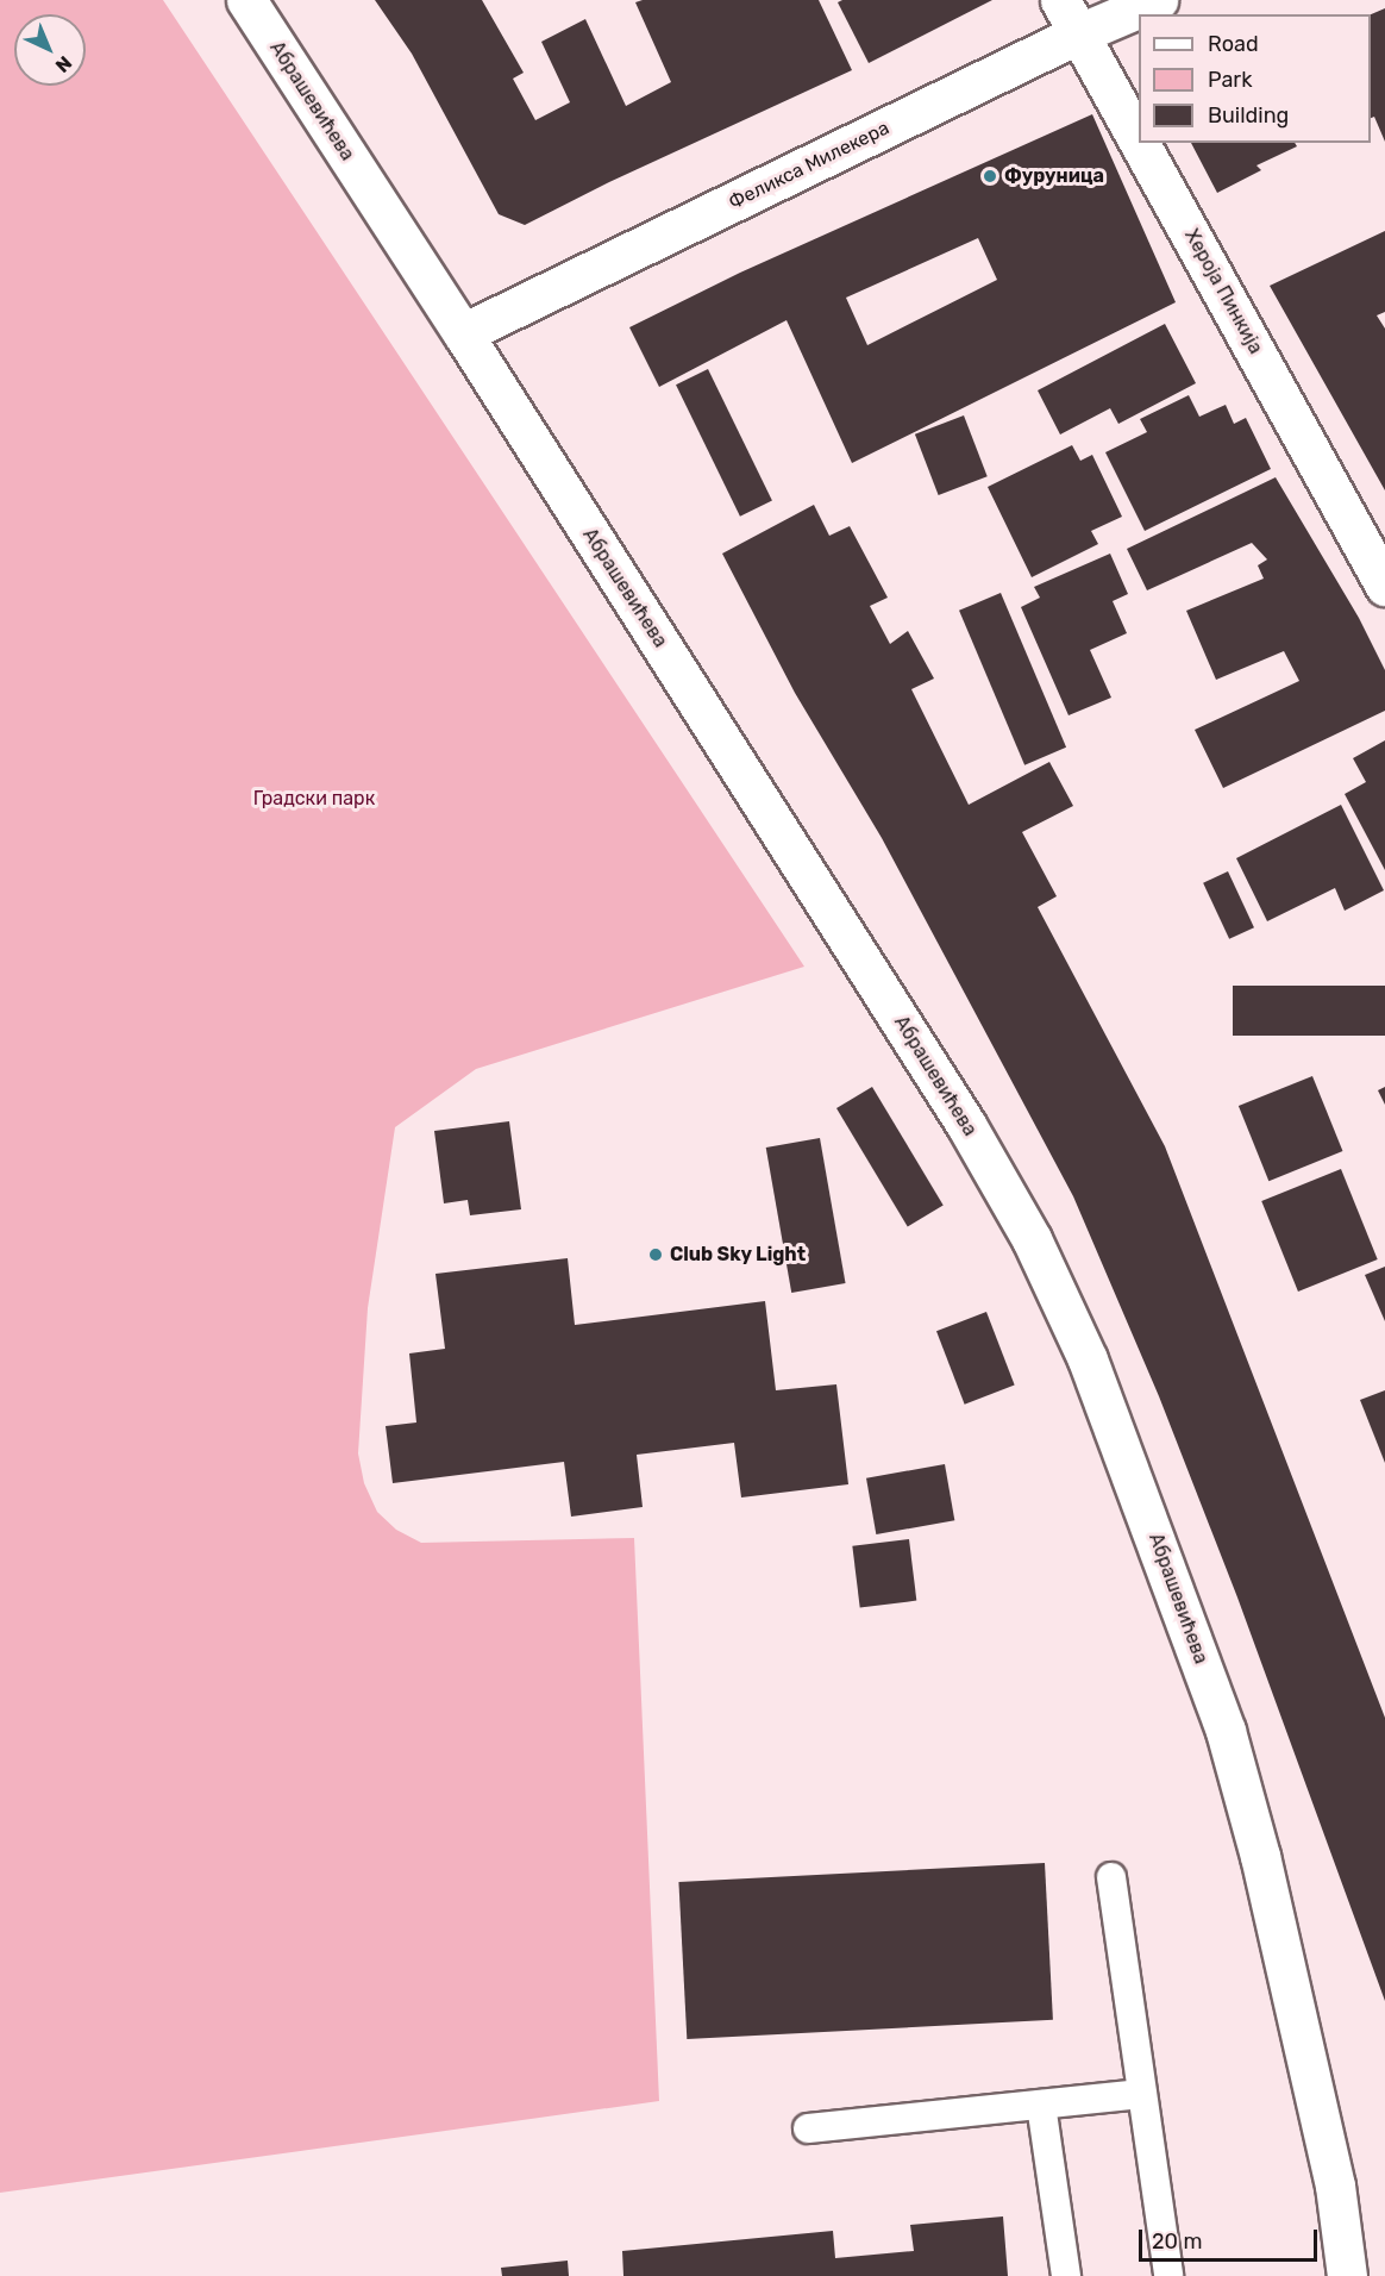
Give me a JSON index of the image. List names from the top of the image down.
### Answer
{
  "streets": {
    "street": ["Абрашевићева", "Феликса Милекера", "Хероја Пинкија"]
  },
  "crossings": [
    ["Абрашевићева", "Феликса Милекера"],
    ["Феликса Милекера", "Хероја Пинкија"]
  ],
  "parks": ["Градски парк"],
  "places": ["Фуруница", "Club Sky Light"],
  "legend": ["Road", "Park", "Building"],
  "scale_bar": "20 m",
  "north": "bottom right"
}
